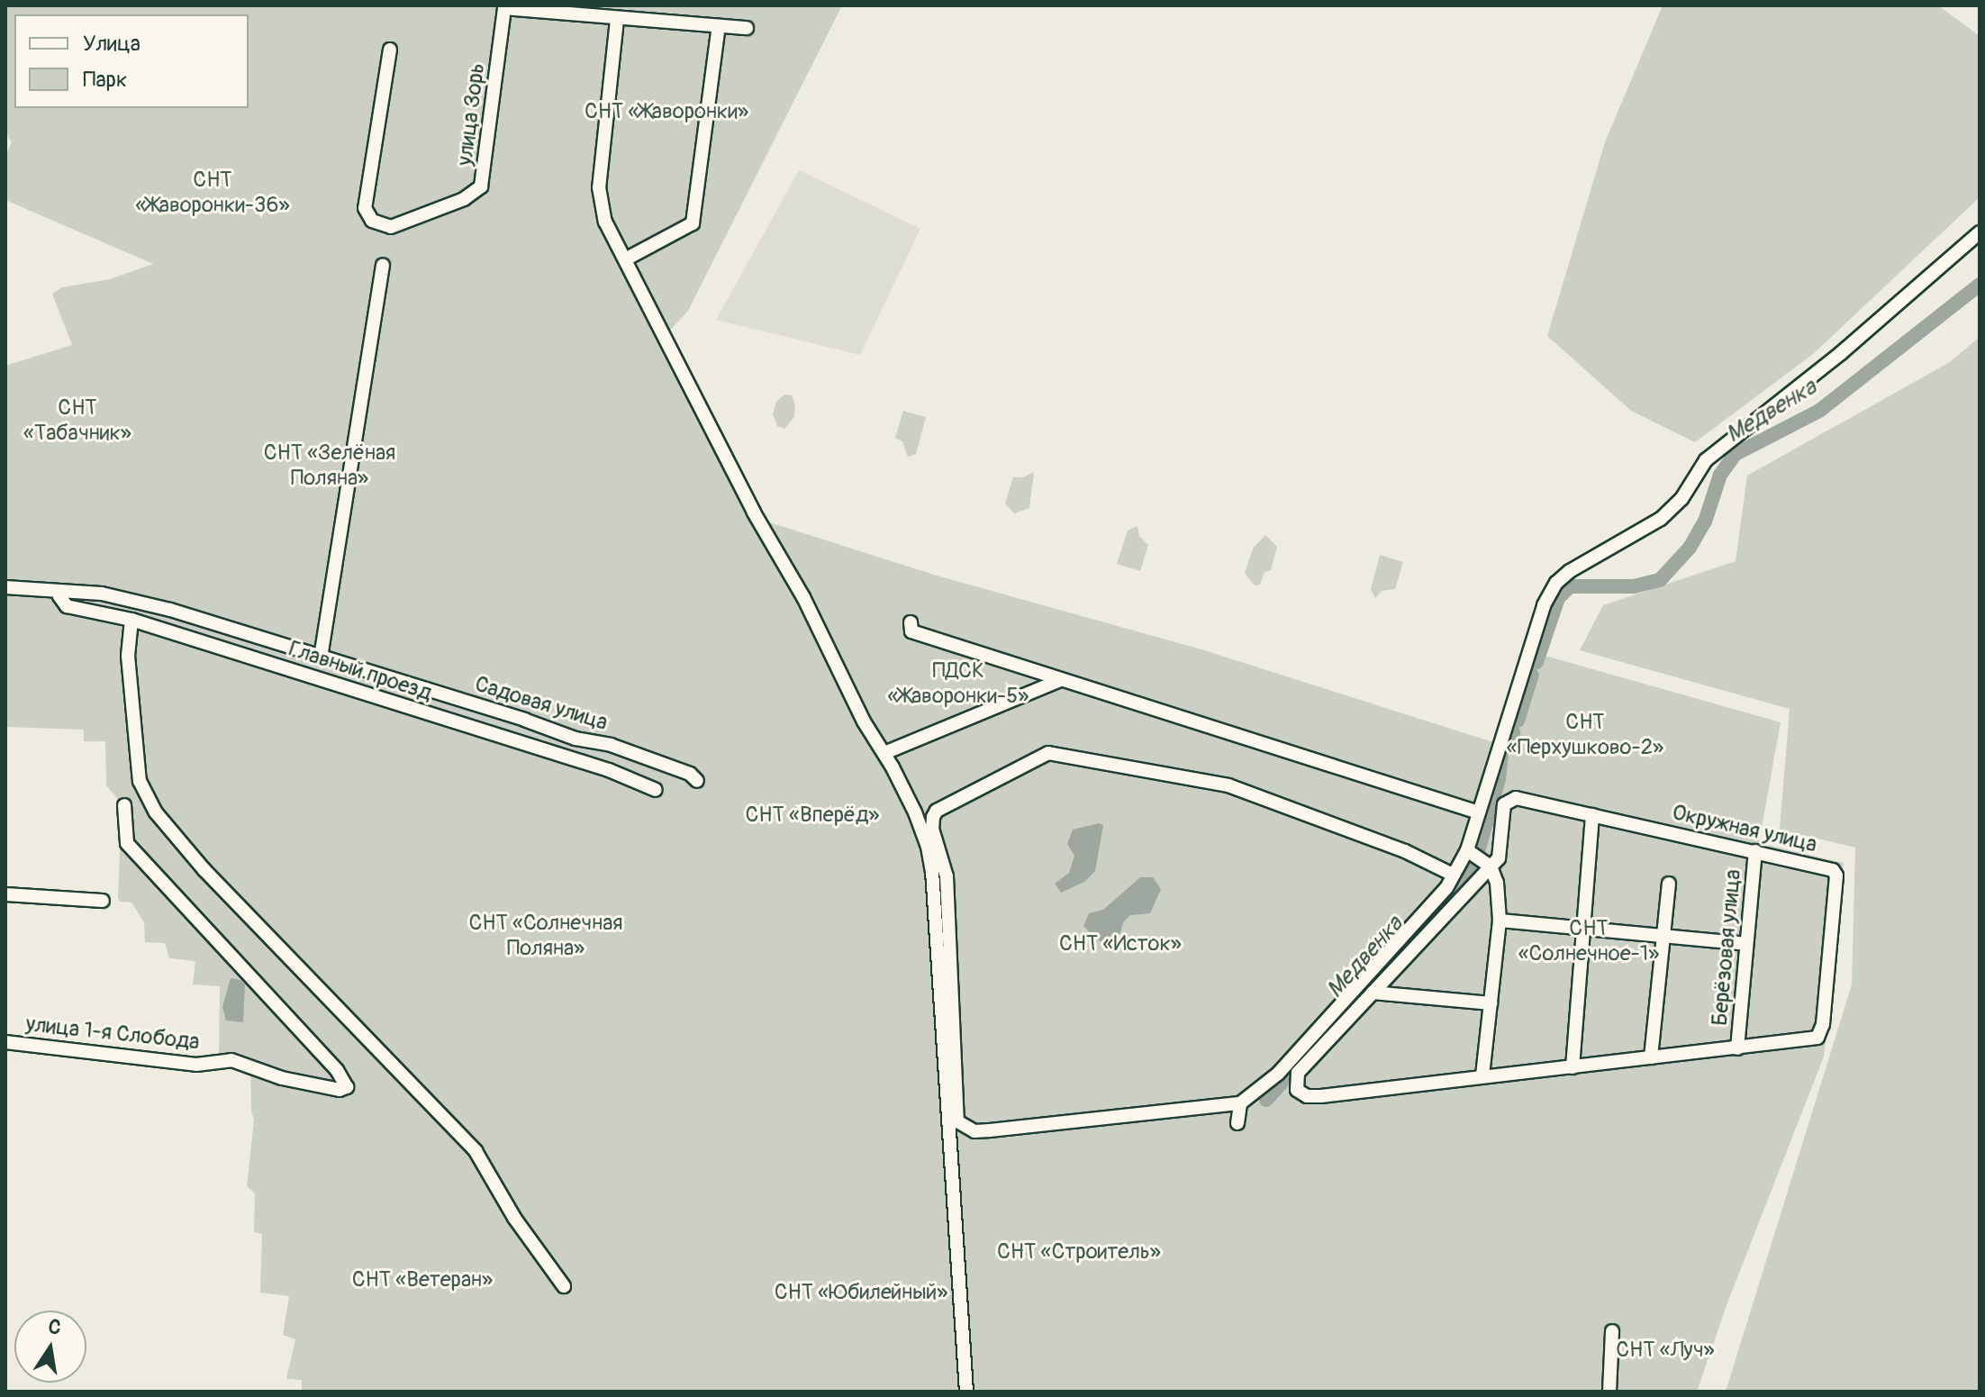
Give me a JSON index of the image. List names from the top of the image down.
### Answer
{
  "streets": {
    "street": [
      "улица Зорь",
      "Главный проезд",
      "Садовая улица",
      "Окружная улица",
      "Берёзовая улица",
      "улица 1-я Слобода"
    ]
  },
  "crossings": [
    ["Главный проезд", "Садовая улица"],
    ["Окружная улица", "Берёзовая улица"]
  ],
  "water": ["Медвенка"],
  "parks": [
    "СНТ «Жаворонки»",
    "СНТ «Жаворонки-36»",
    "СНТ «Табачник»",
    "СНТ «Зелёная Поляна»",
    "ПДСК «Жаворонки-5»",
    "СНТ «Перхушково-2»",
    "СНТ «Вперёд»",
    "СНТ «Солнечная Поляна»",
    "СНТ «Солнечное-1»",
    "СНТ «Исток»",
    "СНТ «Строитель»",
    "СНТ «Ветеран»",
    "СНТ «Юбилейный»",
    "СНТ «Луч»"
  ],
  "legend": ["Улица", "Парк"],
  "north": "top"
}
